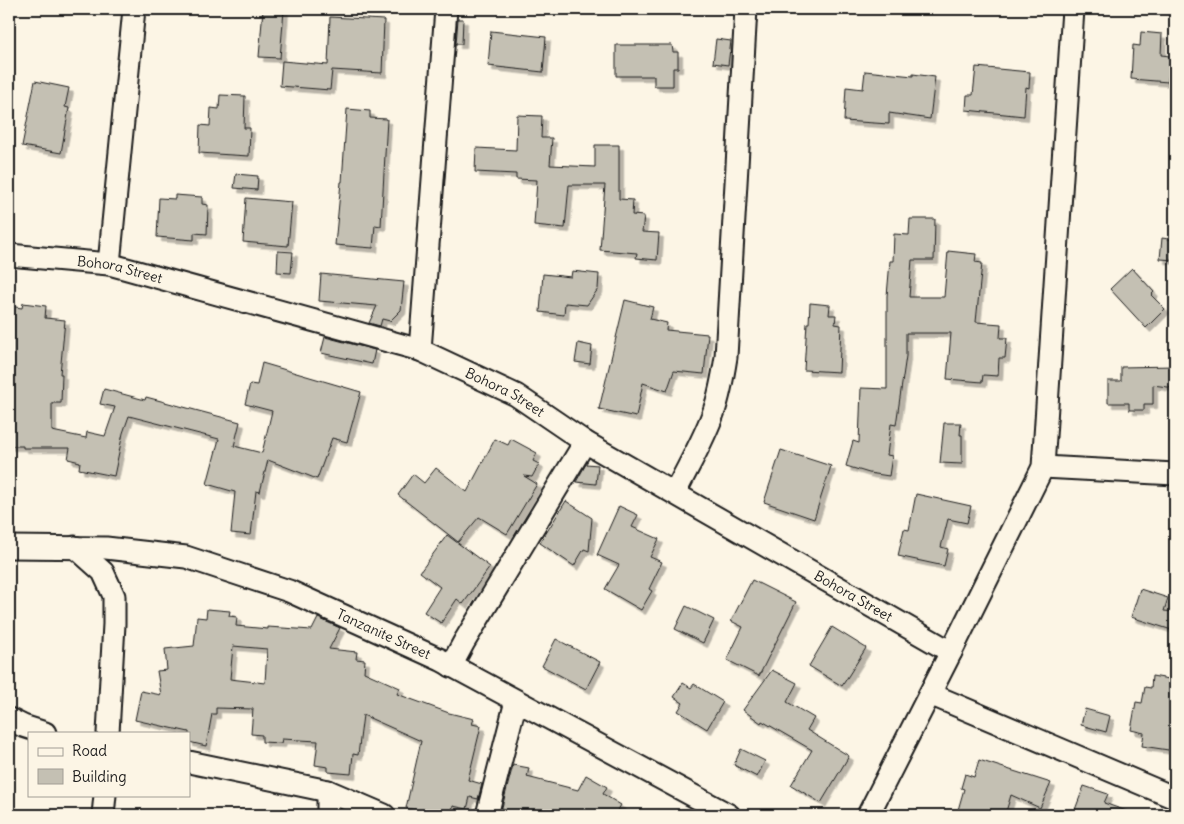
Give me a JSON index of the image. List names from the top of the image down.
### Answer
{
  "streets": {
    "street": ["Bohora Street", "Tanzanite Street"]
  },
  "legend": ["Road", "Building"]
}
